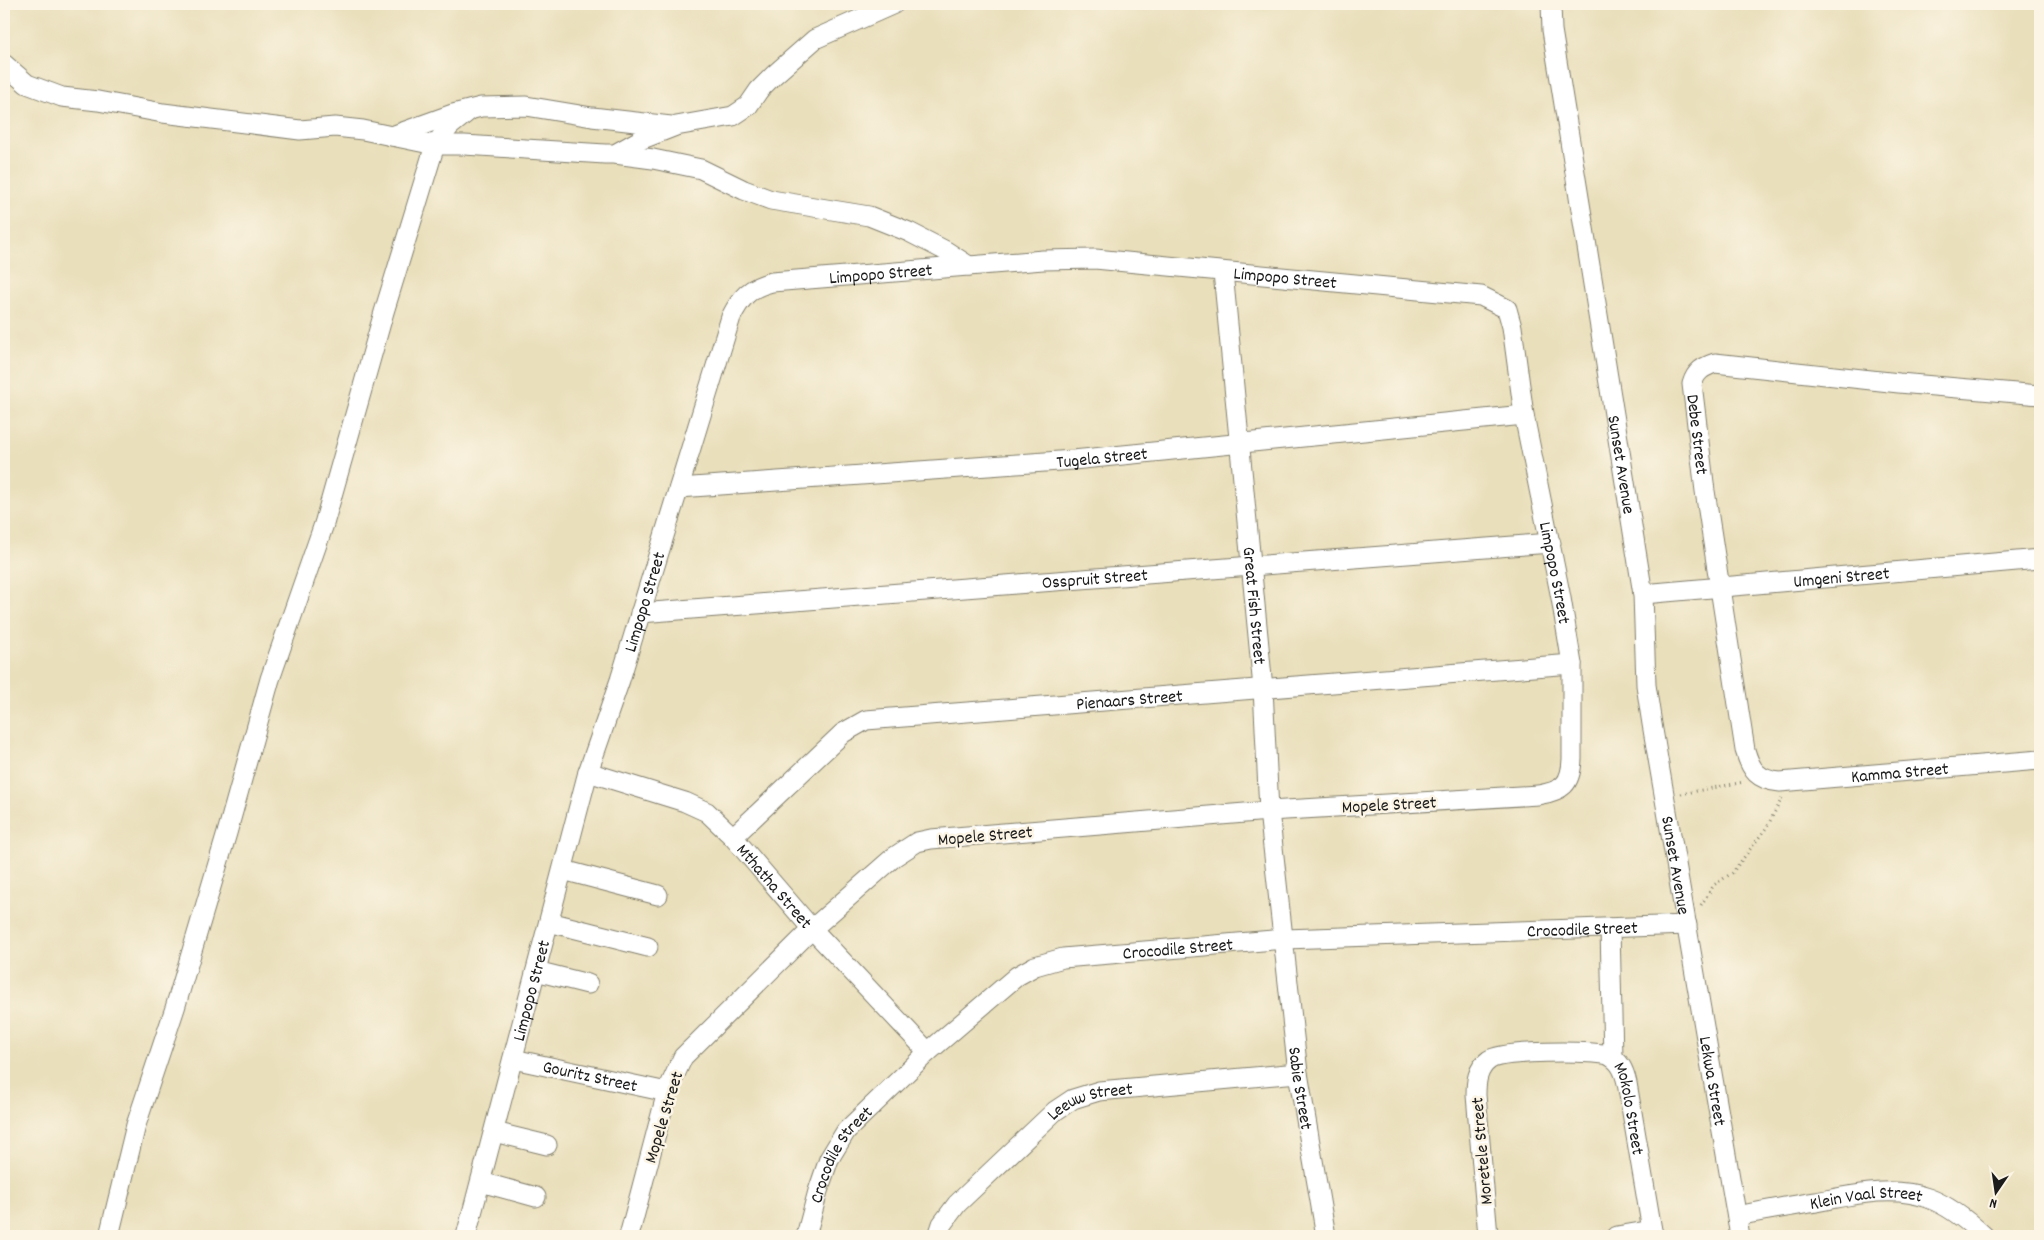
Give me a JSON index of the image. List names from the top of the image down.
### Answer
{
  "streets": {
    "street": [
      "Limpopo Street",
      "Debe Street",
      "Tugela Street",
      "Sunset Avenue",
      "Umgeni Street",
      "Osspruit Street",
      "Great Fish Street",
      "Pienaars Street",
      "Kamma Street",
      "Mopele Street",
      "Mthatha Street",
      "Crocodile Street",
      "Gouritz Street",
      "Lekwa Street",
      "Sabie Street",
      "Leeuw Street",
      "Mokolo Street",
      "Moretele Street",
      "Klein Vaal Street"
    ]
  },
  "crossings": [
    ["Limpopo Street", "Tugela Street"],
    ["Limpopo Street", "Osspruit Street"],
    ["Limpopo Street", "Great Fish Street"],
    ["Limpopo Street", "Pienaars Street"],
    ["Limpopo Street", "Mopele Street"],
    ["Limpopo Street", "Mthatha Street"],
    ["Limpopo Street", "Gouritz Street"],
    ["Debe Street", "Umgeni Street"],
    ["Debe Street", "Kamma Street"],
    ["Tugela Street", "Great Fish Street"],
    ["Sunset Avenue", "Umgeni Street"],
    ["Sunset Avenue", "Crocodile Street"],
    ["Sunset Avenue", "Lekwa Street"],
    ["Osspruit Street", "Great Fish Street"],
    ["Great Fish Street", "Pienaars Street"],
    ["Great Fish Street", "Mopele Street"],
    ["Great Fish Street", "Crocodile Street"],
    ["Great Fish Street", "Sabie Street"],
    ["Pienaars Street", "Mthatha Street"],
    ["Mopele Street", "Mthatha Street"],
    ["Mopele Street", "Gouritz Street"],
    ["Mthatha Street", "Crocodile Street"],
    ["Crocodile Street", "Lekwa Street"],
    ["Crocodile Street", "Sabie Street"],
    ["Lekwa Street", "Klein Vaal Street"],
    ["Sabie Street", "Leeuw Street"],
    ["Mokolo Street", "Moretele Street"]
  ],
  "north": "bottom"
}
